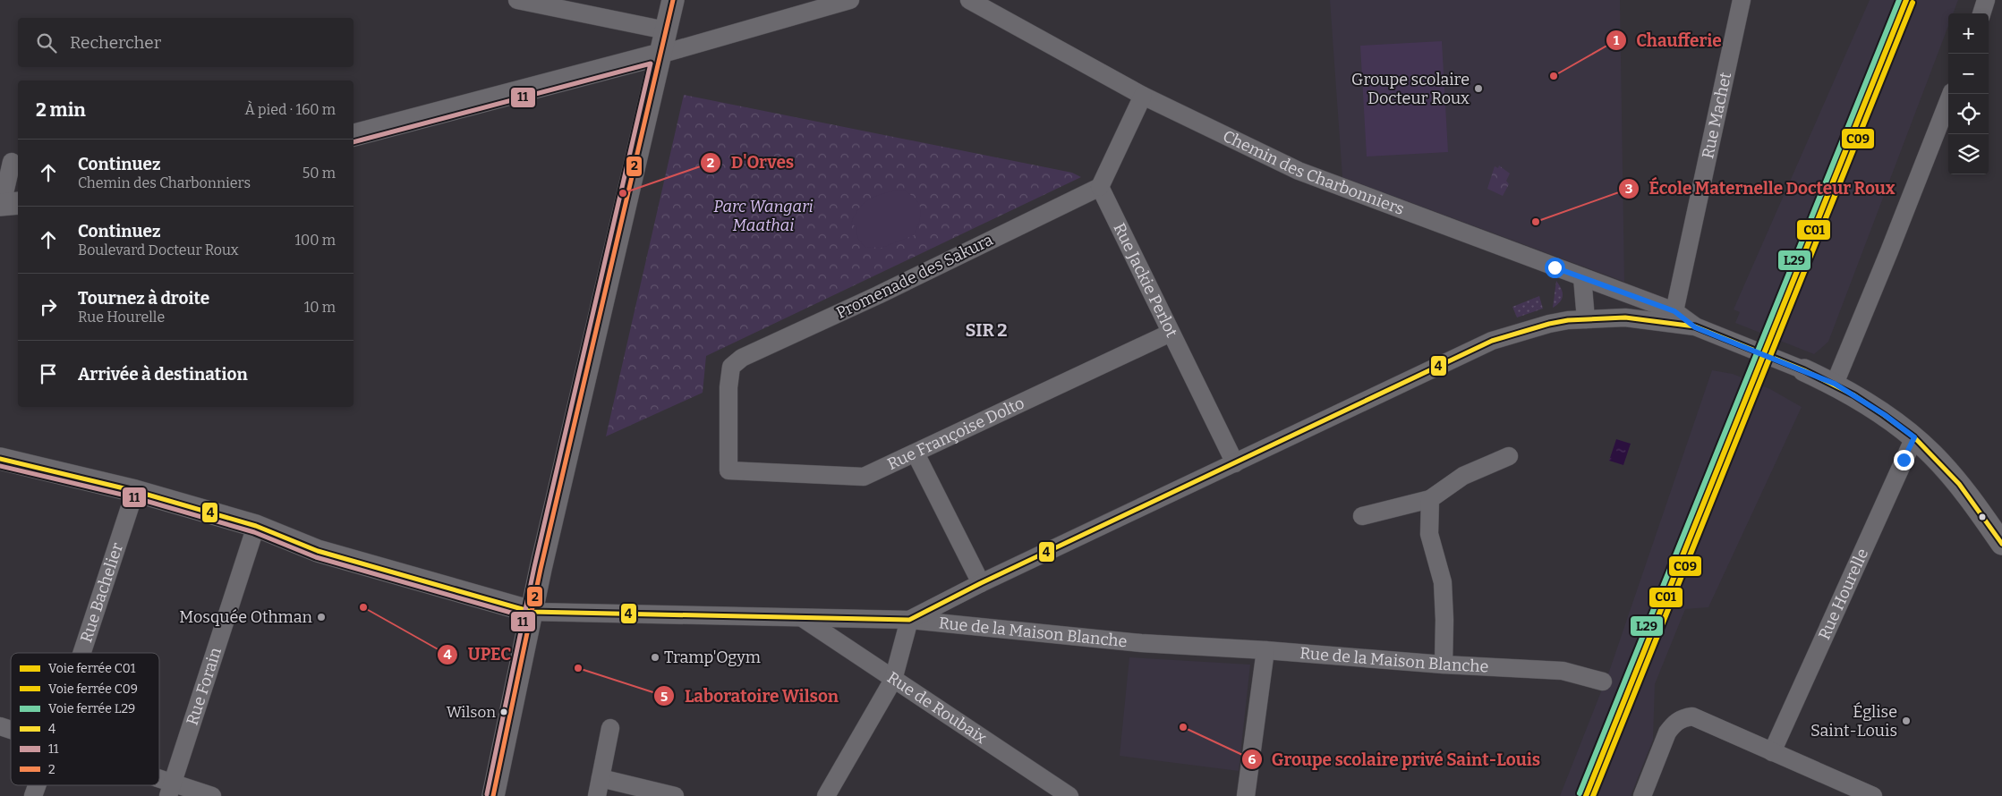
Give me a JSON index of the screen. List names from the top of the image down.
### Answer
{
  "streets": {
    "street": [
      "Rue Machet",
      "Chemin des Charbonniers",
      "Promenade des Sakura",
      "Rue Jackie Perlot",
      "Rue Françoise Dolto",
      "Rue Bachelier",
      "Rue Hourelle",
      "Rue de la Maison Blanche",
      "Rue Forain",
      "Rue de Roubaix"
    ]
  },
  "crossings": [
    ["Rue Machet", "Chemin des Charbonniers"],
    ["Promenade des Sakura", "Rue Jackie Perlot"],
    ["Promenade des Sakura", "Rue Françoise Dolto"],
    ["Rue Jackie Perlot", "Rue Françoise Dolto"],
    ["Rue Bachelier", "Rue de la Maison Blanche"],
    ["Rue de la Maison Blanche", "Rue Forain"],
    ["Rue de la Maison Blanche", "Rue de Roubaix"]
  ],
  "districts": ["SIR 2"],
  "parks": ["Parc Wangari Maathai"],
  "places": [
    "Chaufferie",
    "Groupe scolaire Docteur Roux",
    "D'Orves",
    "École Maternelle Docteur Roux",
    "UPEC",
    "Mosquée Othman",
    "Tramp'Ogym",
    "Laboratoire Wilson",
    "Wilson",
    "Église Saint-Louis",
    "Groupe scolaire privé Saint-Louis"
  ],
  "lines": [
    "rail line C01",
    "rail line L29",
    "transit line 2",
    "rail line C09",
    "transit line 11",
    "transit line 4"
  ],
  "legend": [
    "Voie ferrée C01",
    "Voie ferrée C09",
    "Voie ferrée L29",
    "4",
    "11",
    "2"
  ],
  "page": {
    "map_buttons": ["+", "−"],
    "search": "Rechercher",
    "heading": ["2 min", "À pied · 160 m"],
    "list": [
      ["Continuez", "Chemin des Charbonniers", "50 m"],
      ["Continuez", "Boulevard Docteur Roux", "100 m"],
      ["Tournez à droite", "Rue Hourelle", "10 m"],
      "Arrivée à destination"
    ]
  }
}
